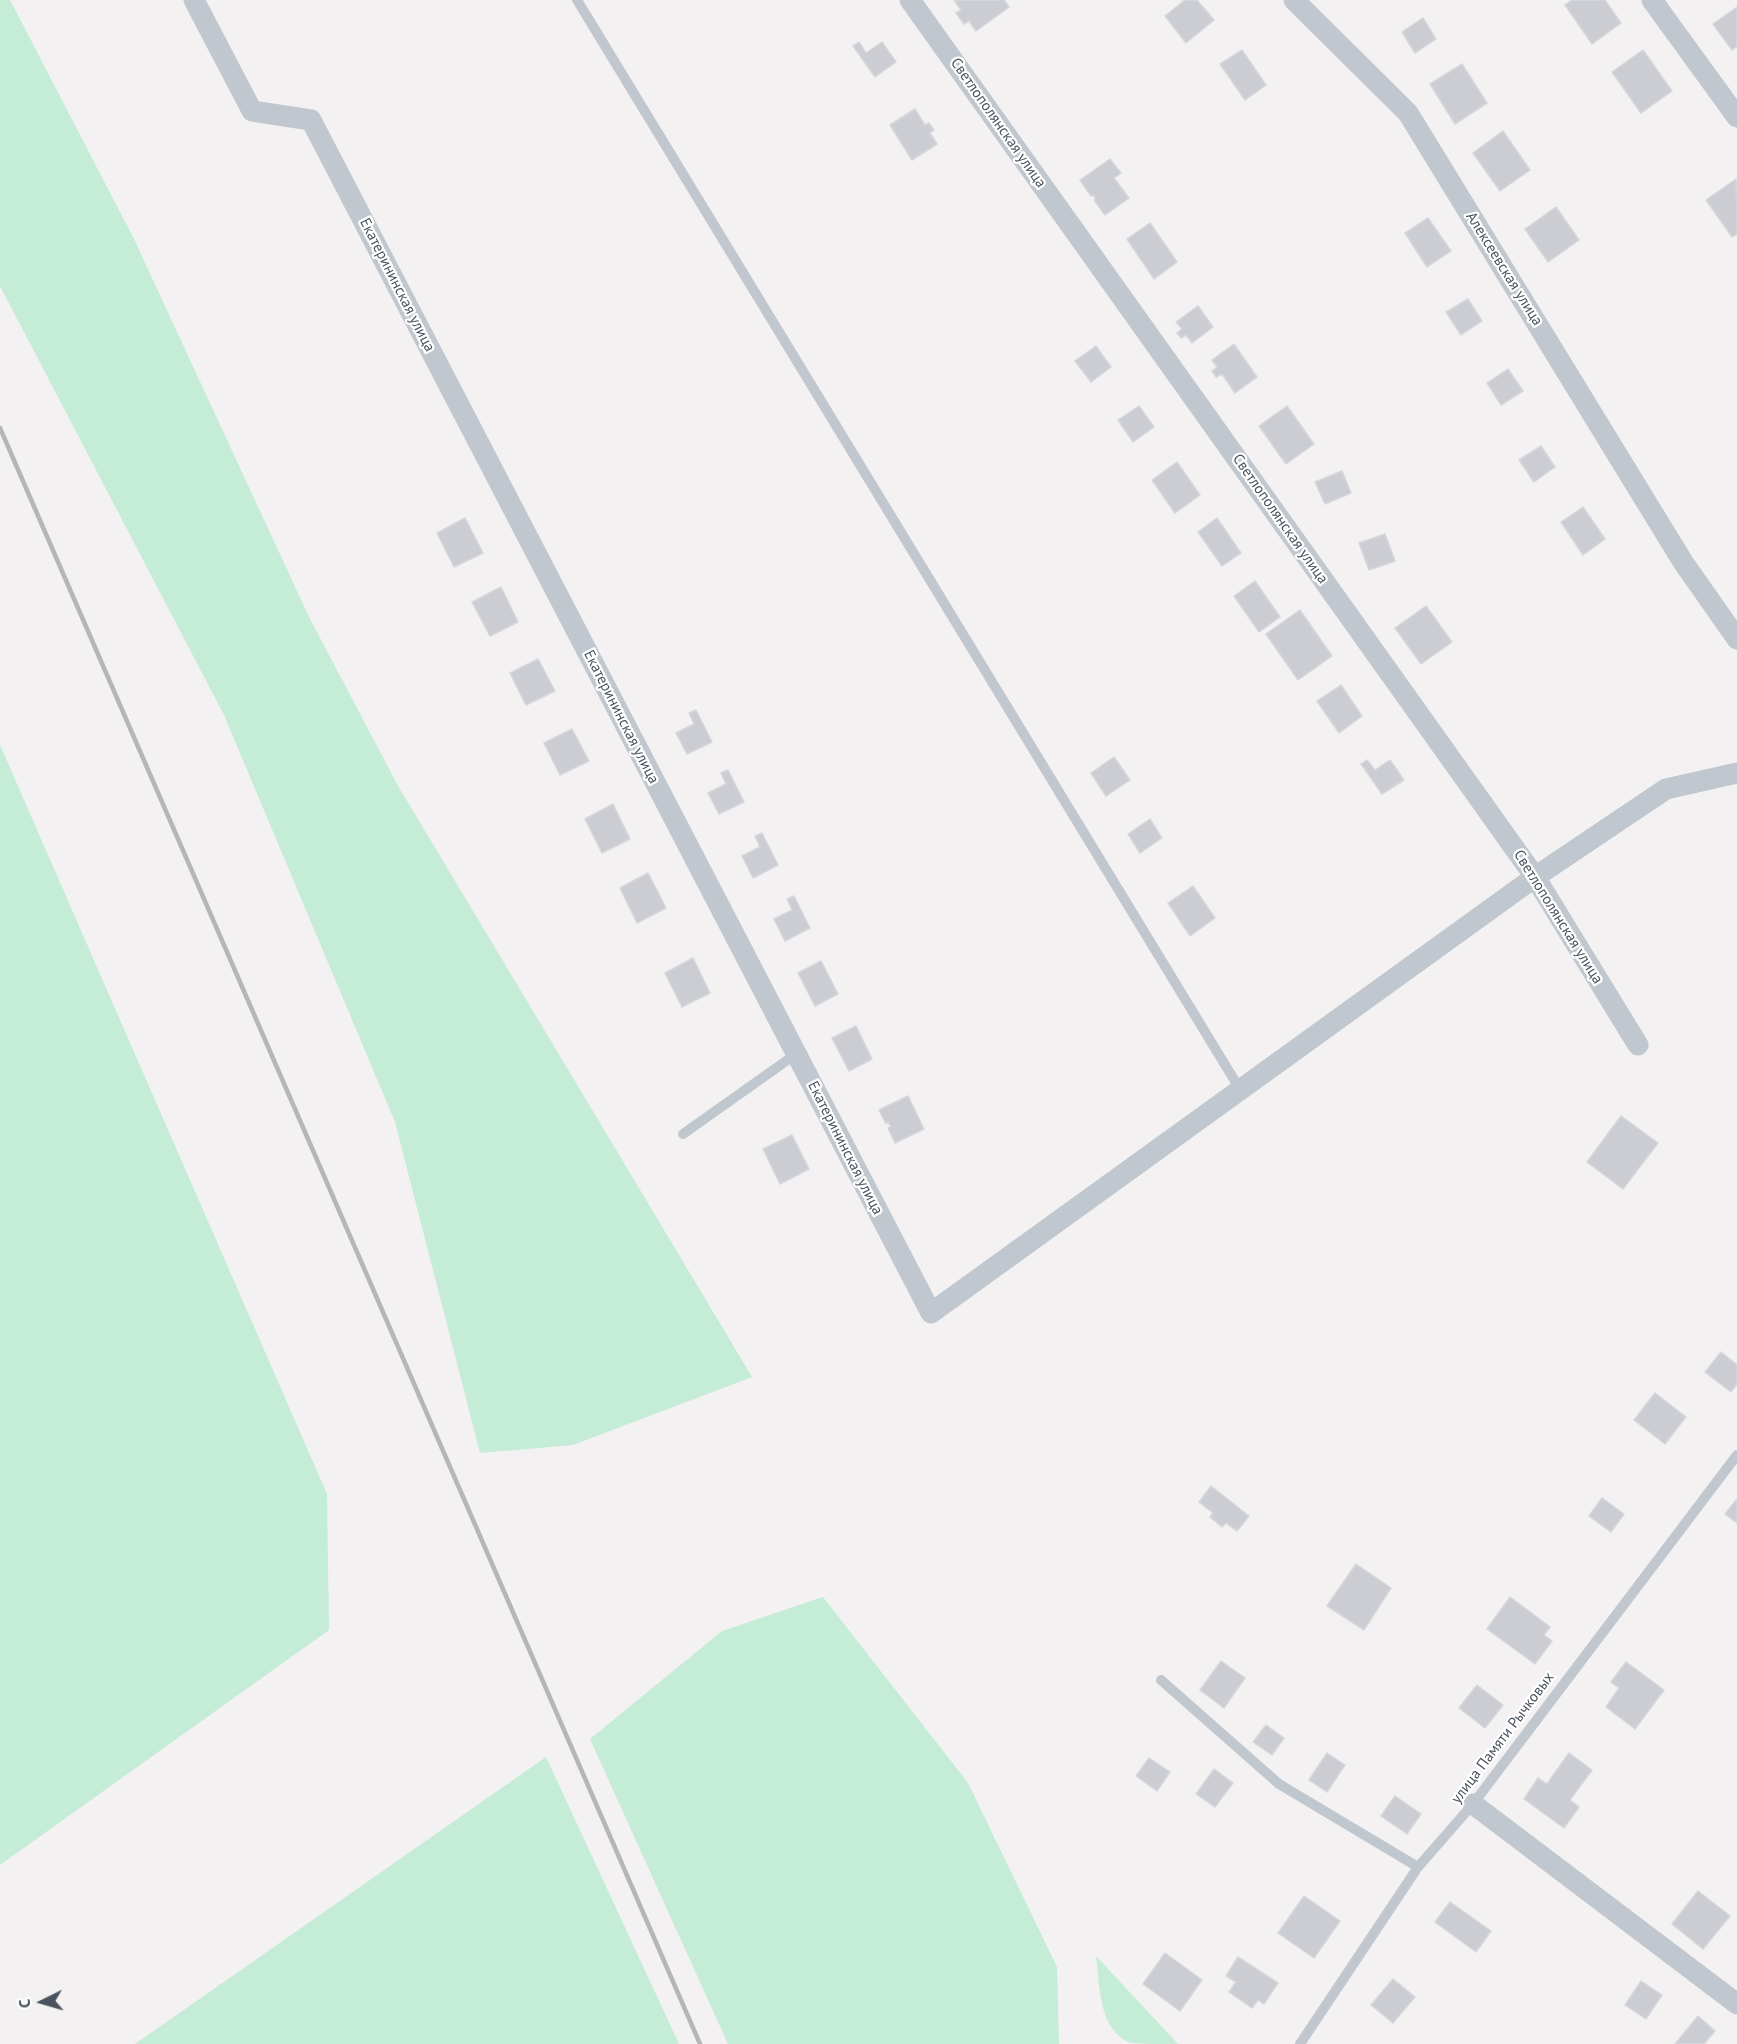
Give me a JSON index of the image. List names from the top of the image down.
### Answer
{
  "streets": {
    "street": ["Светлополянская улица", "Алексеевская улица", "Екатерининская улица"],
    "lane": ["улица Памяти Рычковых"]
  },
  "north": "left"
}
